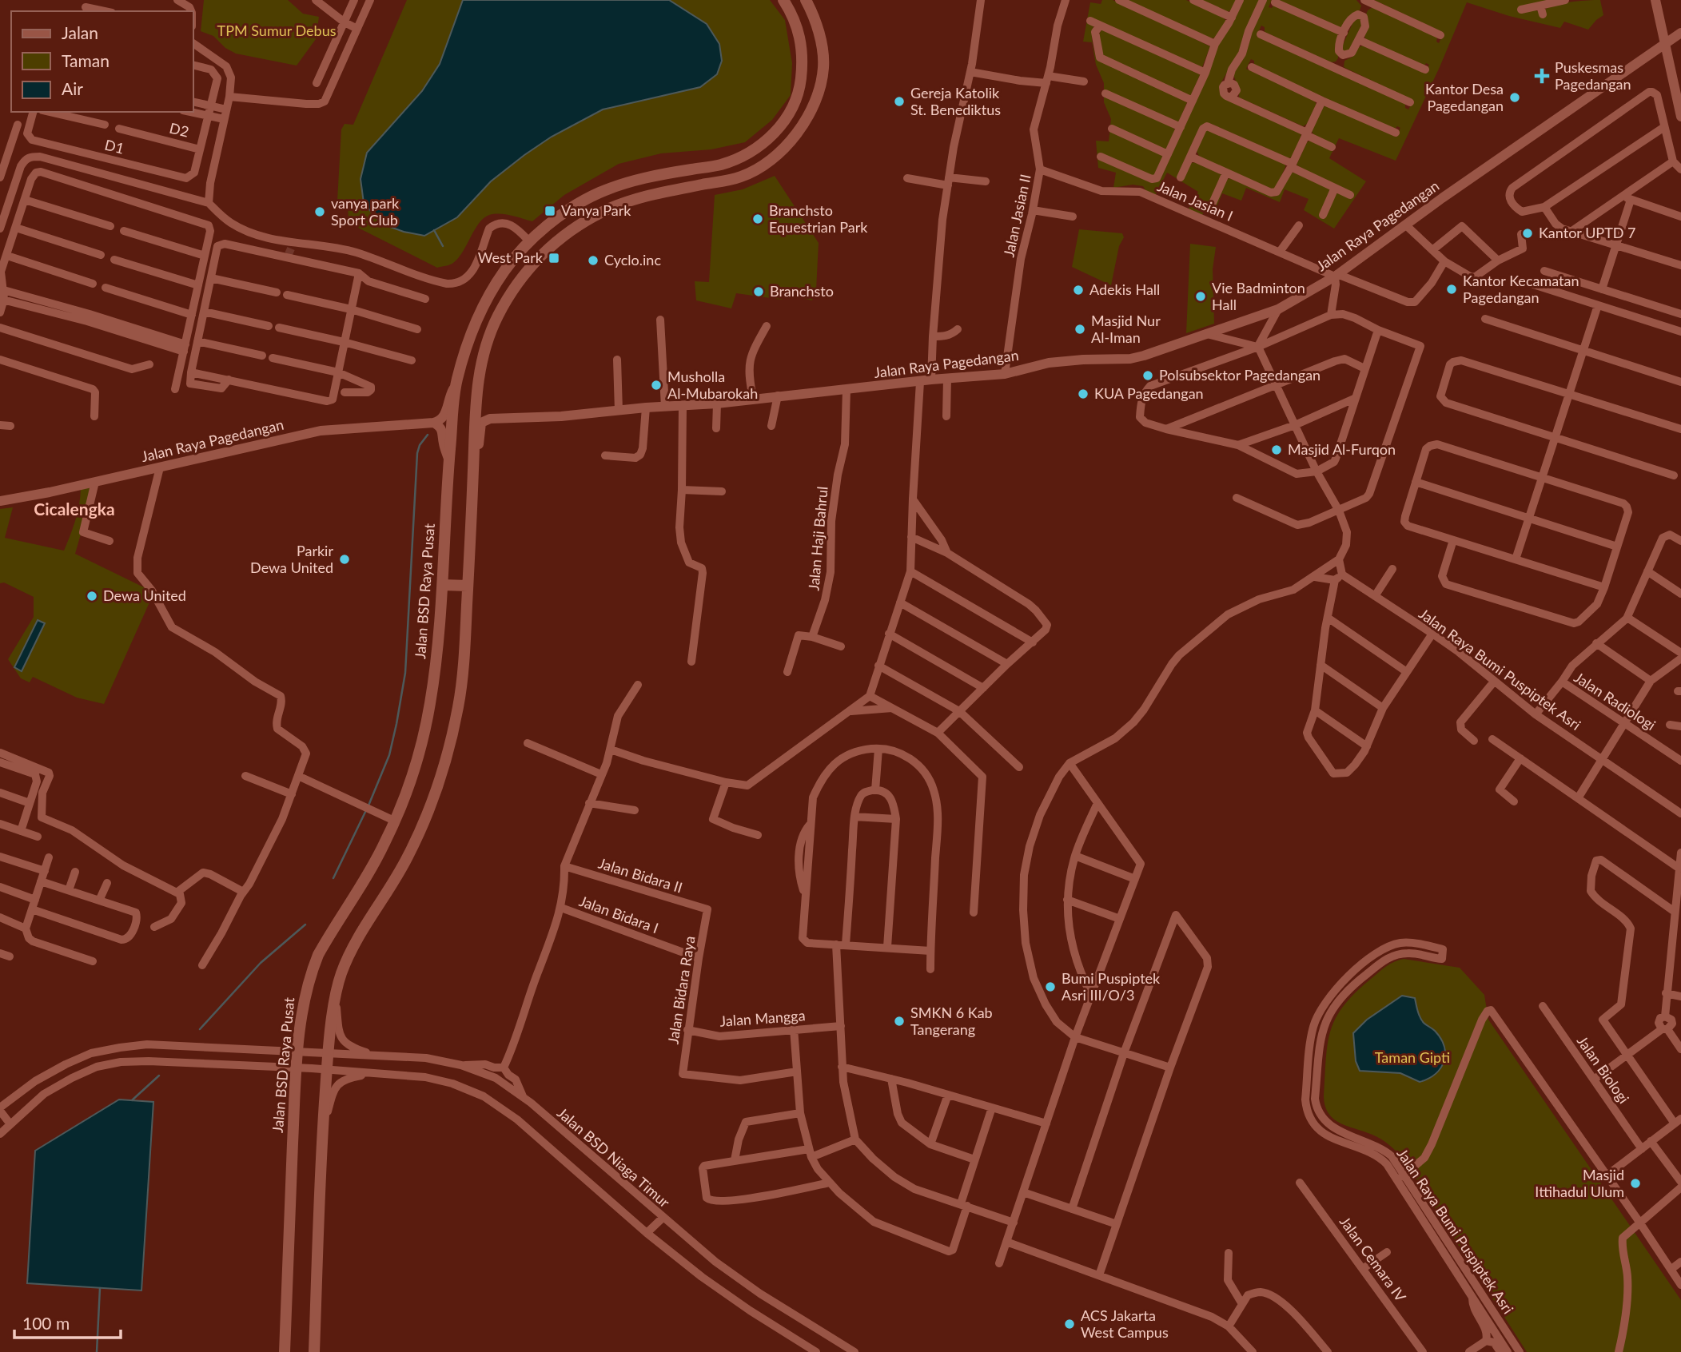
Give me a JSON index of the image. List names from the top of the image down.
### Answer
{
  "streets": {
    "main road": ["Jalan BSD Raya Pusat"],
    "street": [
      "D2",
      "D1",
      "Jalan Jasian I",
      "Jalan Jasian II",
      "Jalan Raya Pagedangan",
      "Jalan Haji Bahrul",
      "Jalan Raya Bumi Puspiptek Asri",
      "Jalan Radiologi",
      "Jalan Bidara II",
      "Jalan Bidara I",
      "Jalan Bidara Raya",
      "Jalan Mangga",
      "Jalan Biologi",
      "Jalan BSD Niaga Timur",
      "Jalan Cemara IV"
    ]
  },
  "crossings": [
    ["D2", "D1"],
    ["Jalan Jasian I", "Jalan Jasian II"],
    ["Jalan Jasian I", "Jalan Raya Pagedangan"],
    ["Jalan Jasian II", "Jalan Raya Pagedangan"],
    ["Jalan Raya Pagedangan", "Jalan Haji Bahrul"],
    ["Jalan BSD Raya Pusat", "Jalan BSD Niaga Timur"],
    ["Jalan Bidara II", "Jalan Bidara Raya"],
    ["Jalan Bidara I", "Jalan Bidara Raya"],
    ["Jalan Bidara Raya", "Jalan Mangga"]
  ],
  "districts": ["Cicalengka"],
  "parks": ["TPM Sumur Debus", "Taman Gipti"],
  "places": {
    "health": ["Puskesmas Pagedangan"],
    "other": [
      "Kantor Desa Pagedangan",
      "Gereja Katolik St. Benediktus",
      "vanya park Sport Club",
      "Branchsto Equestrian Park",
      "Kantor UPTD 7",
      "Cyclo.inc",
      "Kantor Kecamatan Pagedangan",
      "Adekis Hall",
      "Branchsto",
      "Vie Badminton Hall",
      "Masjid Nur Al-Iman",
      "Polsubsektor Pagedangan",
      "Musholla Al-Mubarokah",
      "KUA Pagedangan",
      "Masjid Al-Furqon",
      "Parkir Dewa United",
      "Dewa United",
      "Bumi Puspiptek Asri III/O/3",
      "SMKN 6 Kab Tangerang",
      "Masjid Ittihadul Ulum",
      "ACS Jakarta West Campus"
    ],
    "transit": ["Vanya Park", "West Park"]
  },
  "legend": ["Jalan", "Taman", "Air"],
  "scale_bar": "100 m"
}
